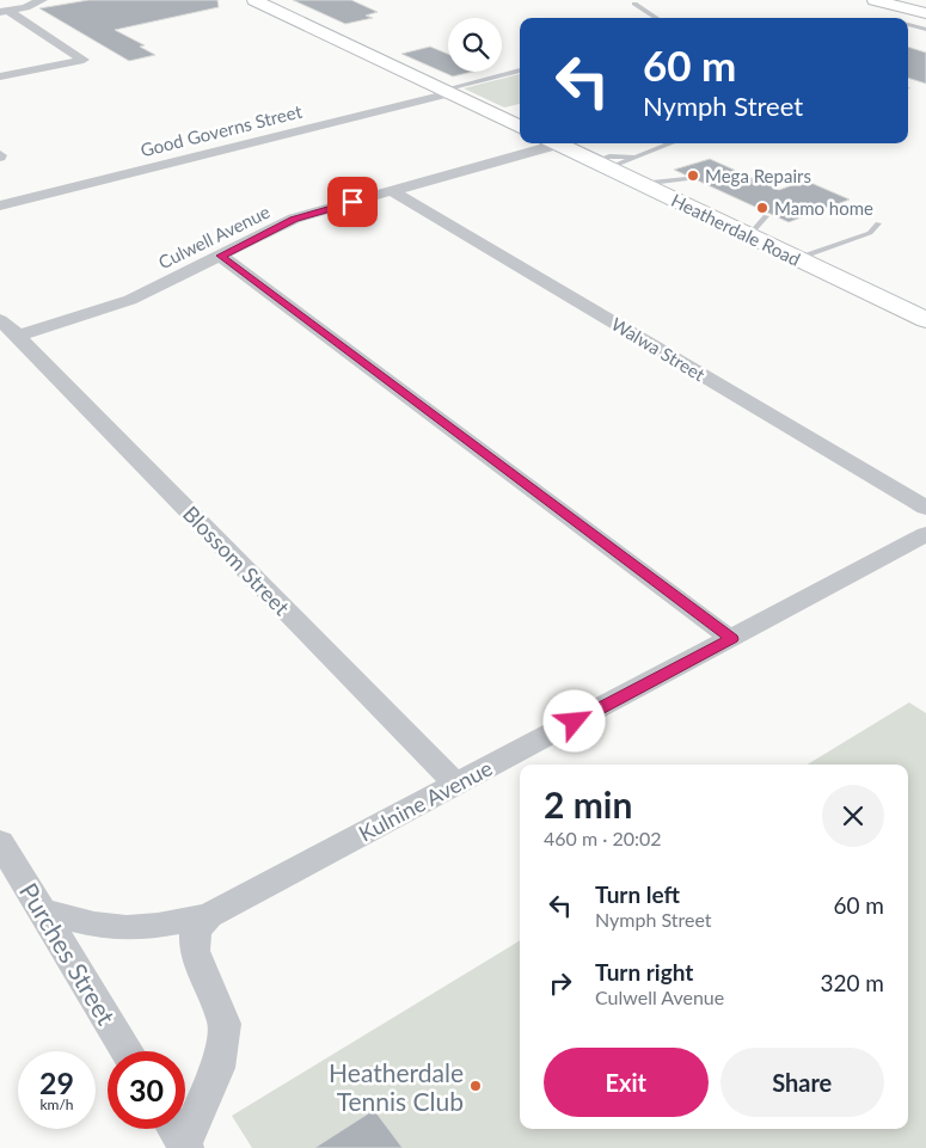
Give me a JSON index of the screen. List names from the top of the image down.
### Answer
{
  "streets": {
    "main road": ["Heatherdale Road"],
    "street": [
      "Good Governs Street",
      "Culwell Avenue",
      "Walwa Street",
      "Blossom Street",
      "Kulnine Avenue",
      "Purches Street"
    ]
  },
  "crossings": [
    ["Culwell Avenue", "Walwa Street"],
    ["Culwell Avenue", "Blossom Street"],
    ["Blossom Street", "Kulnine Avenue"],
    ["Kulnine Avenue", "Purches Street"]
  ],
  "places": ["Mega Repairs", "Mamo home", "Heatherdale Tennis Club"],
  "page": {
    "turn": ["60 m", "Nymph Street"],
    "heading": ["2 min", "460 m · 20:02"],
    "list": [
      {
        "name": "Turn left",
        "note": "Nymph Street",
        "value": "60 m"
      },
      {
        "name": "Turn right",
        "note": "Culwell Avenue",
        "value": "320 m"
      }
    ],
    "buttons": ["Exit", "Share"],
    "speed": "29 km/h",
    "limit": "30"
  }
}
